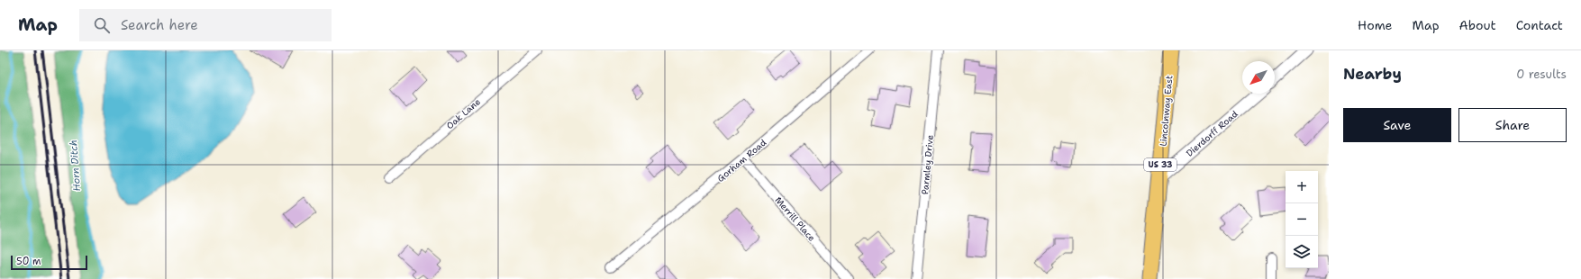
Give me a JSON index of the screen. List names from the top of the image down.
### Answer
{
  "streets": {
    "highway": ["Lincolnway East", "US 33"],
    "street": [
      "Oak Lane",
      "Dierdorff Road",
      "Gorham Road",
      "Parmley Drive",
      "Merrill Place"
    ]
  },
  "crossings": [
    ["Lincolnway East", "Dierdorff Road"],
    ["Gorham Road", "Merrill Place"]
  ],
  "water": ["Horn Ditch"],
  "scale_bar": "50 m",
  "north": "bottom left",
  "page": {
    "header": "Map",
    "search": "Search here",
    "nav": [
      "Home",
      "Map",
      "About",
      "Contact"
    ],
    "heading": ["Nearby", "0 results"],
    "buttons": ["Save", "Share"],
    "map_buttons": ["+", "−"],
    "scale": "50 m"
  }
}
